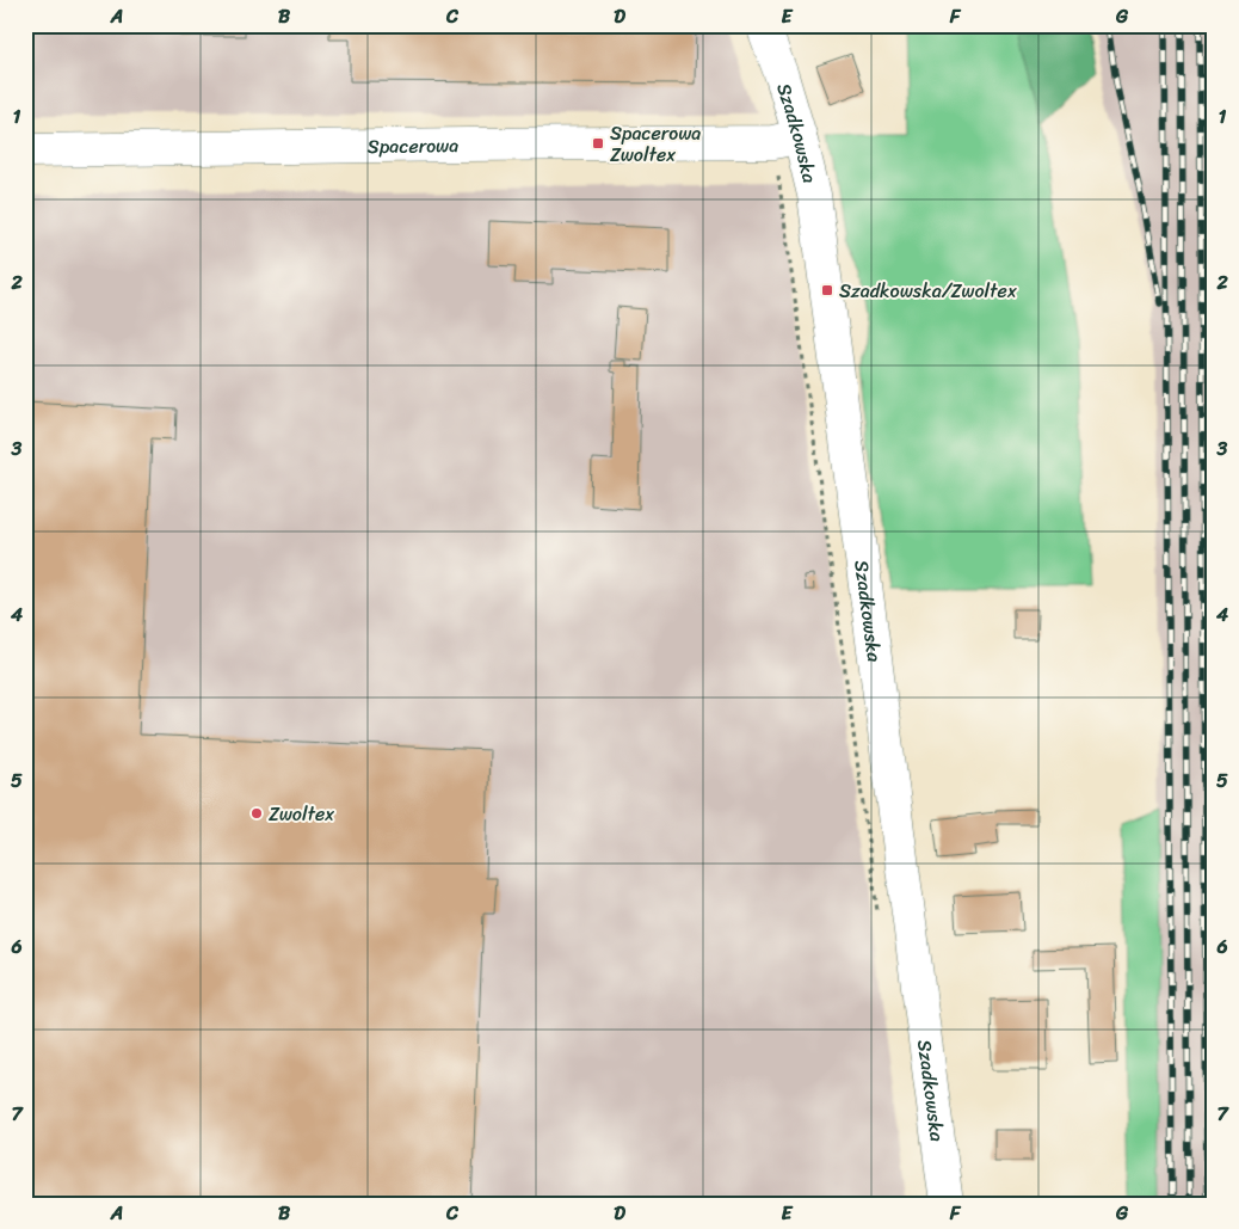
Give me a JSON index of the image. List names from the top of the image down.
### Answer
{
  "streets": {
    "street": ["Szadkowska", "Spacerowa"]
  },
  "crossings": [
    ["Szadkowska", "Spacerowa"]
  ],
  "places": {
    "transit": ["Spacerowa Zwoltex", "Szadkowska/Zwoltex"],
    "other": ["Zwoltex"]
  },
  "grid": {
    "columns": [
      "A",
      "B",
      "C",
      "D",
      "E",
      "F",
      "G"
    ],
    "rows": [
      "1",
      "2",
      "3",
      "4",
      "5",
      "6",
      "7"
    ]
  }
}
